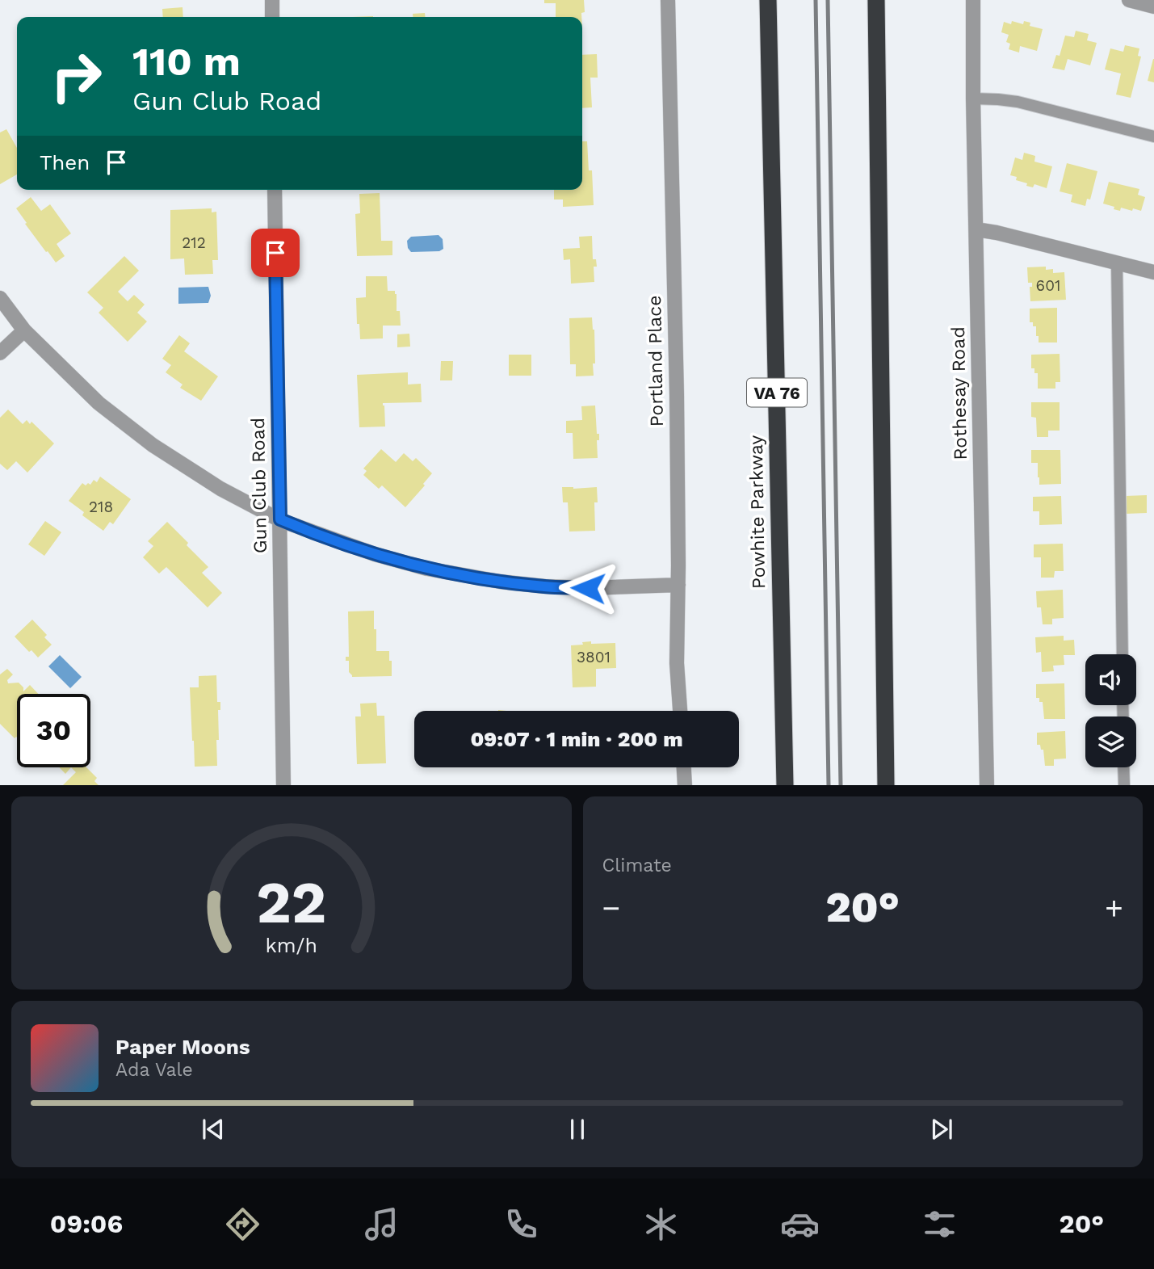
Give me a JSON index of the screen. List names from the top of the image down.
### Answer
{
  "streets": {
    "highway": ["VA 76", "Powhite Parkway"],
    "street": ["Portland Place", "Rothesay Road", "Gun Club Road"]
  },
  "house_numbers": [
    "212",
    "601",
    "218",
    "3801"
  ],
  "page": {
    "turn": ["110 m", "Gun Club Road"],
    "then": "Then",
    "limit": "30",
    "trip": "09:07 · 1 min · 200 m",
    "tile": "Climate",
    "heat": ["−", "20°", "+"],
    "song": ["Paper Moons", "Ada Vale"],
    "tabs": ["09:06", "20°"],
    "gauge": ["22", "km/h"]
  }
}
